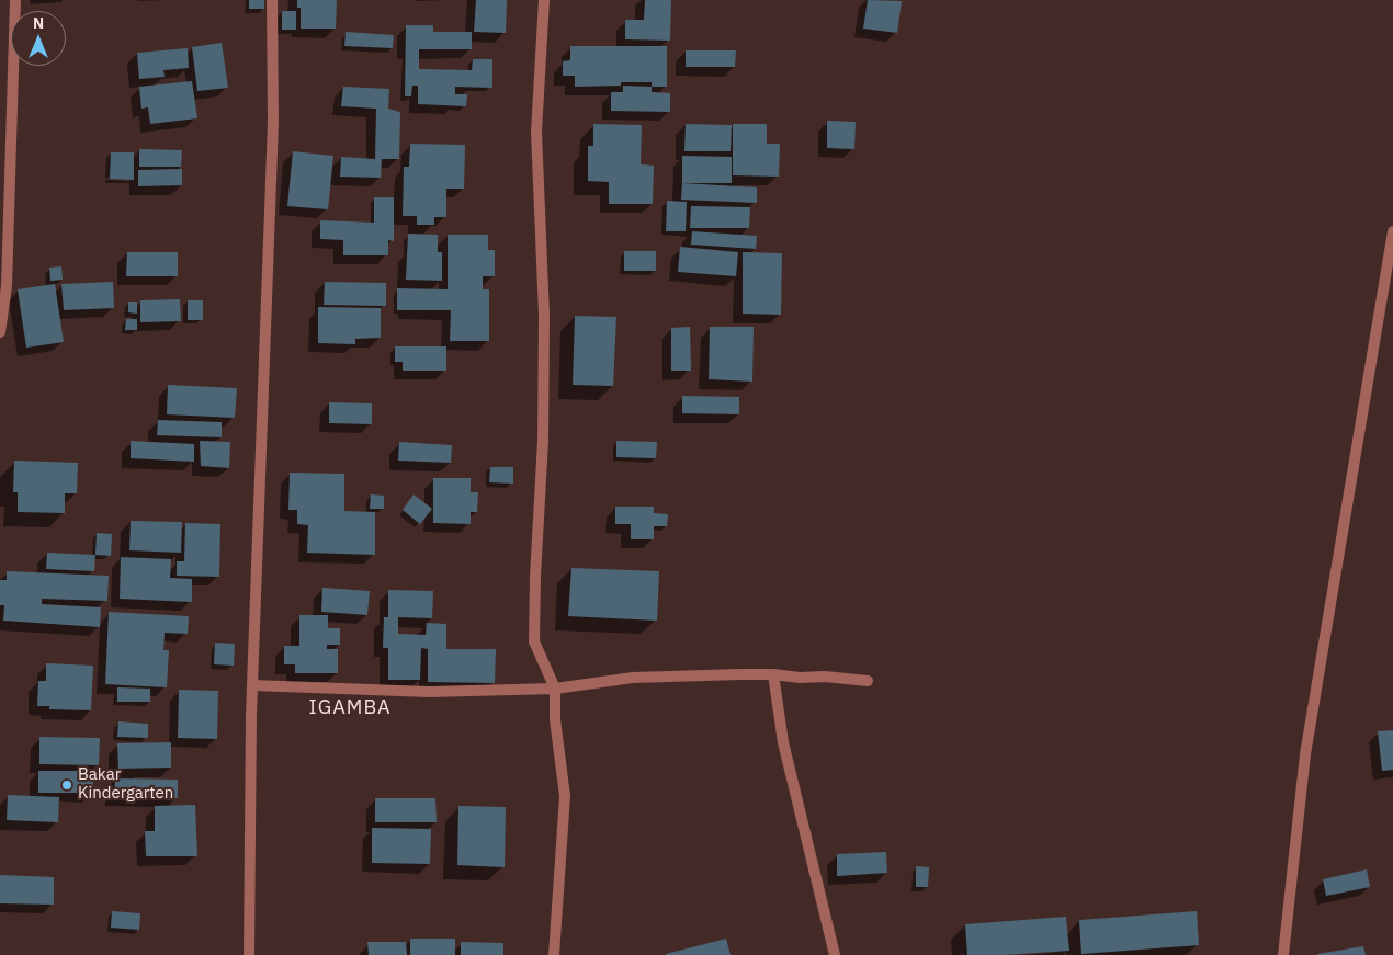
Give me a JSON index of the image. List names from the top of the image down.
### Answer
{
  "districts": ["IGAMBA"],
  "places": ["Bakar Kindergarten"],
  "north": "top"
}
